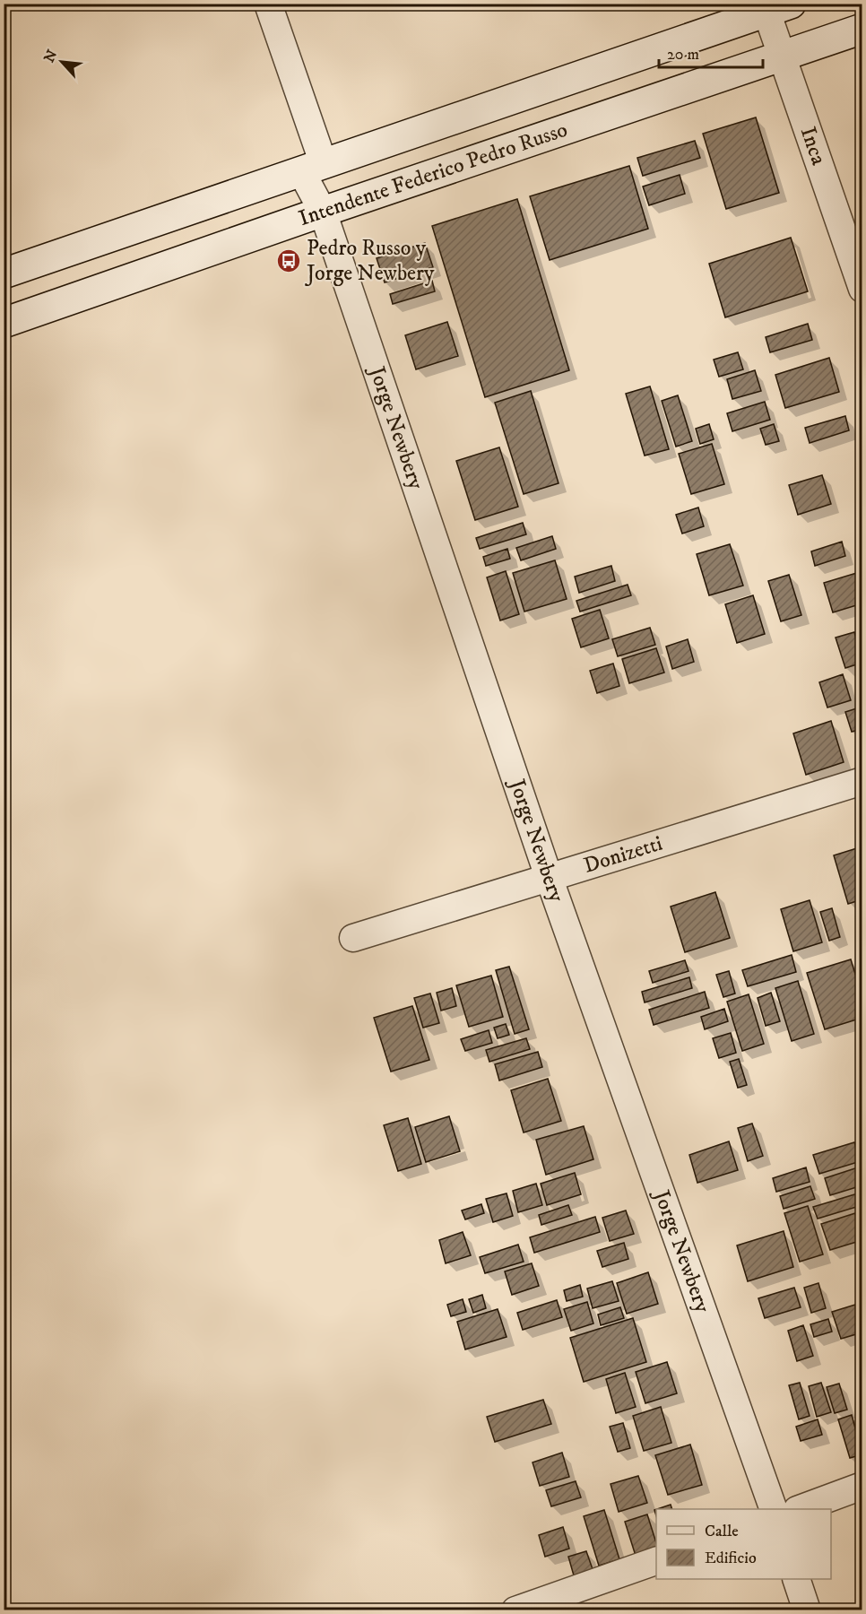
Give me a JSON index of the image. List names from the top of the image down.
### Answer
{
  "streets": {
    "main road": ["Intendente Federico Pedro Russo"],
    "street": ["Inca", "Jorge Newbery", "Donizetti"]
  },
  "crossings": [
    ["Inca", "Intendente Federico Pedro Russo"],
    ["Intendente Federico Pedro Russo", "Jorge Newbery"],
    ["Jorge Newbery", "Donizetti"]
  ],
  "places": {
    "bus stop": ["Pedro Russo y Jorge Newbery"]
  },
  "legend": ["Calle", "Edificio"],
  "scale_bar": "20 m",
  "north": "top left"
}
